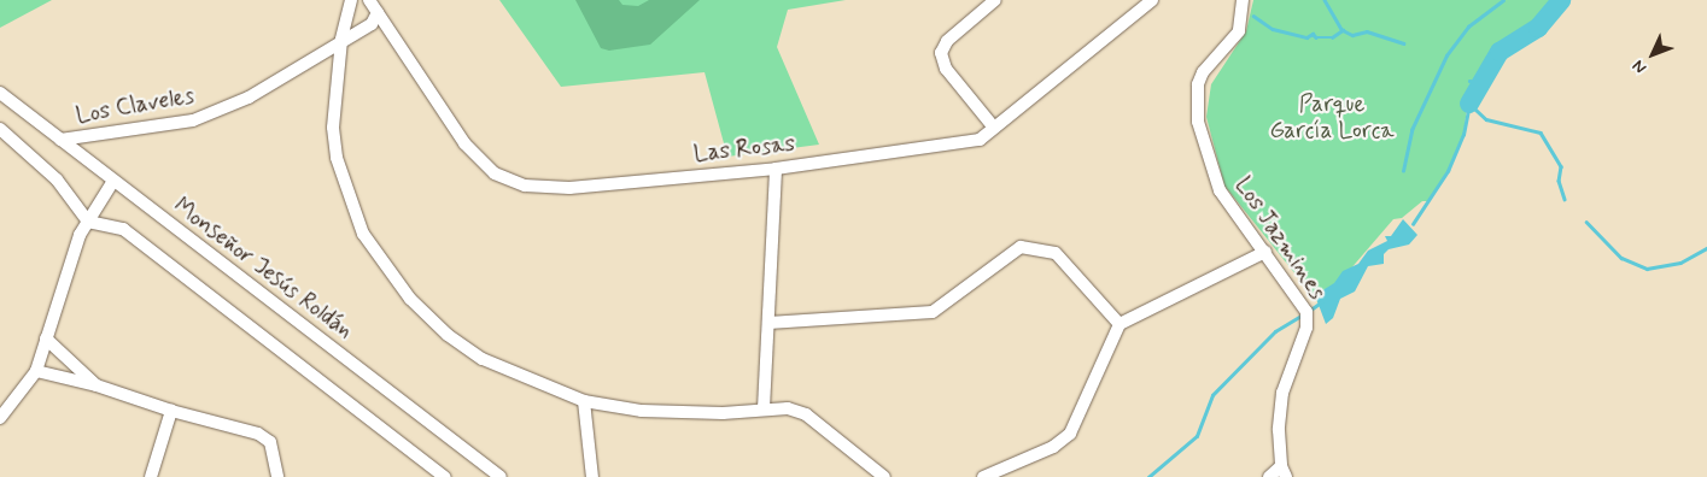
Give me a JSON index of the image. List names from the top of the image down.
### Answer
{
  "streets": {
    "street": [
      "Los Claveles",
      "Las Rosas",
      "Los Jazmines",
      "Monseñor Jesús Roldán"
    ]
  },
  "crossings": [
    ["Los Claveles", "Monseñor Jesús Roldán"]
  ],
  "parks": ["Parque García Lorca"],
  "north": "bottom left"
}
